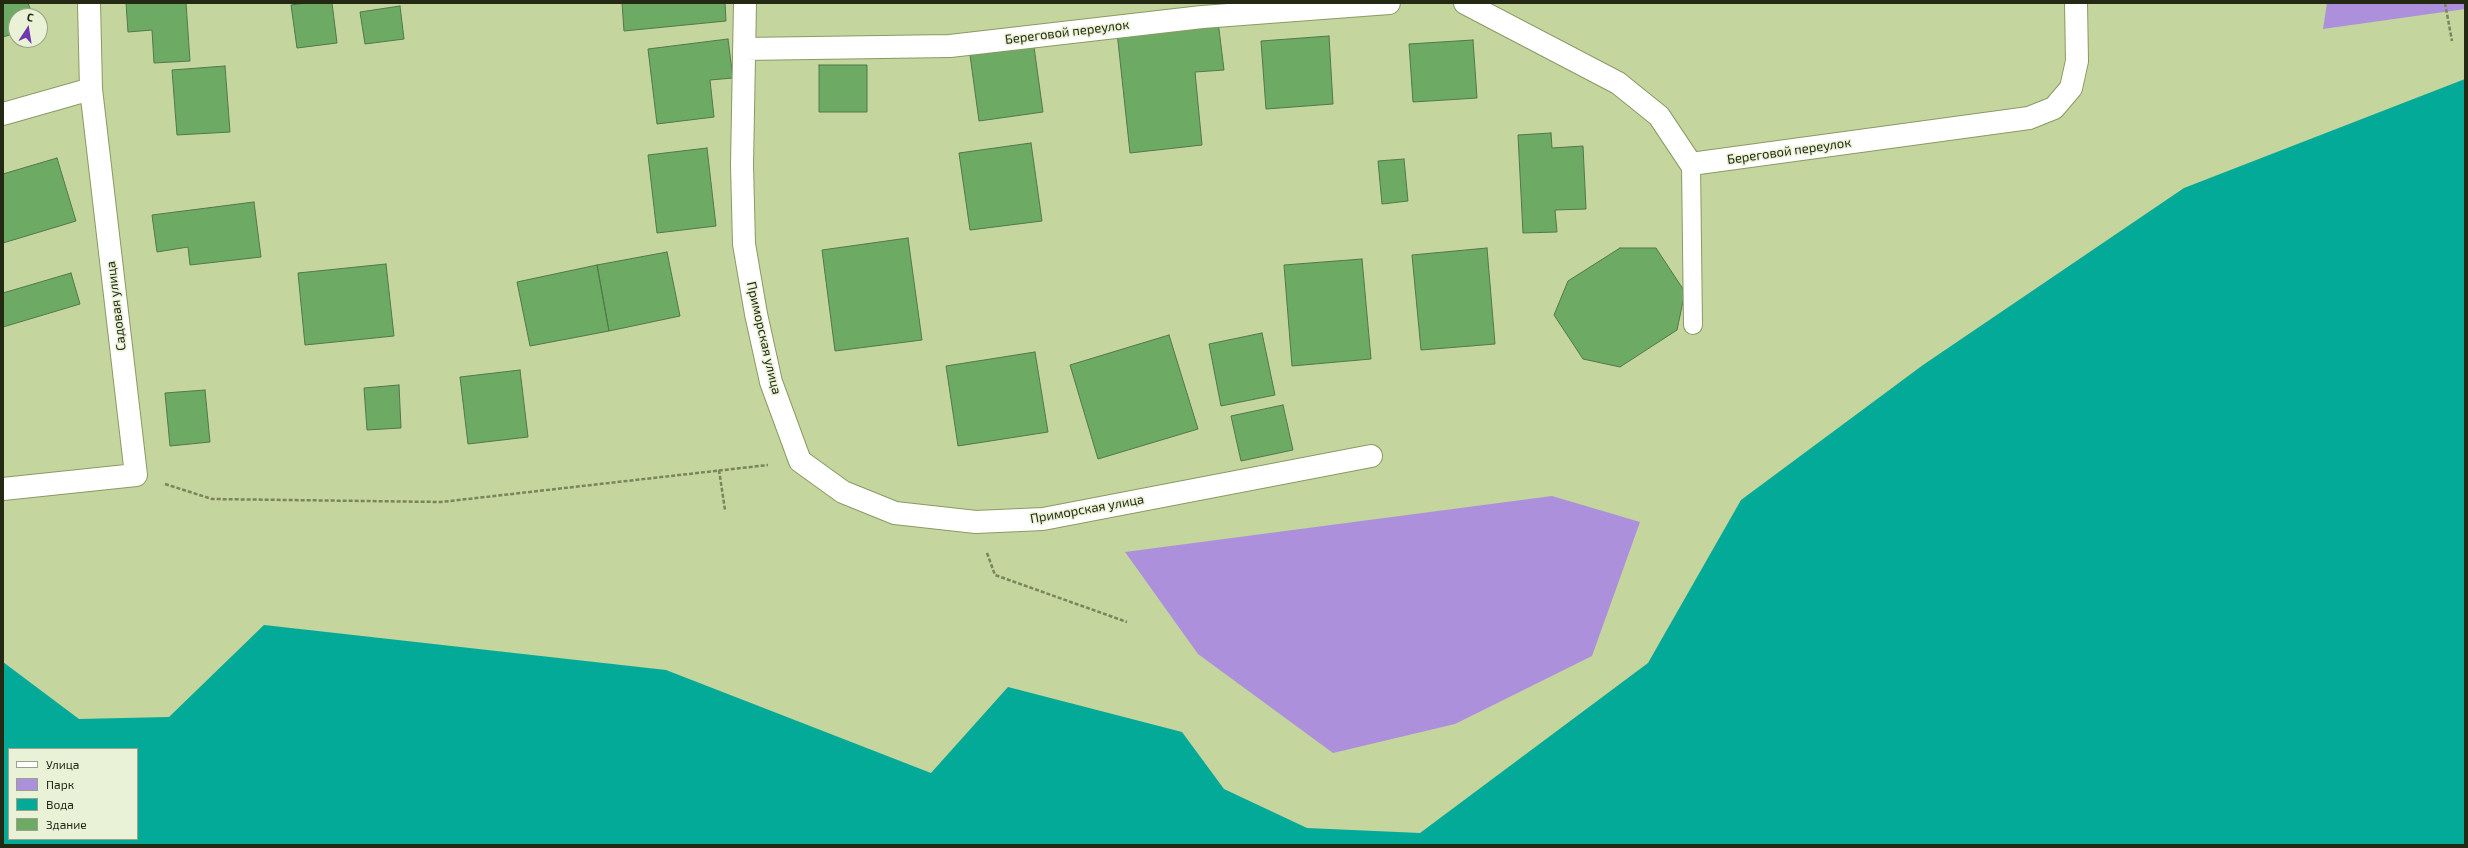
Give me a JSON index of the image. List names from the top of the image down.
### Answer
{
  "streets": {
    "street": ["Береговой переулок", "Садовая улица", "Приморская улица"]
  },
  "crossings": [
    ["Береговой переулок", "Приморская улица"]
  ],
  "legend": [
    "Улица",
    "Парк",
    "Вода",
    "Здание"
  ],
  "north": "top"
}
